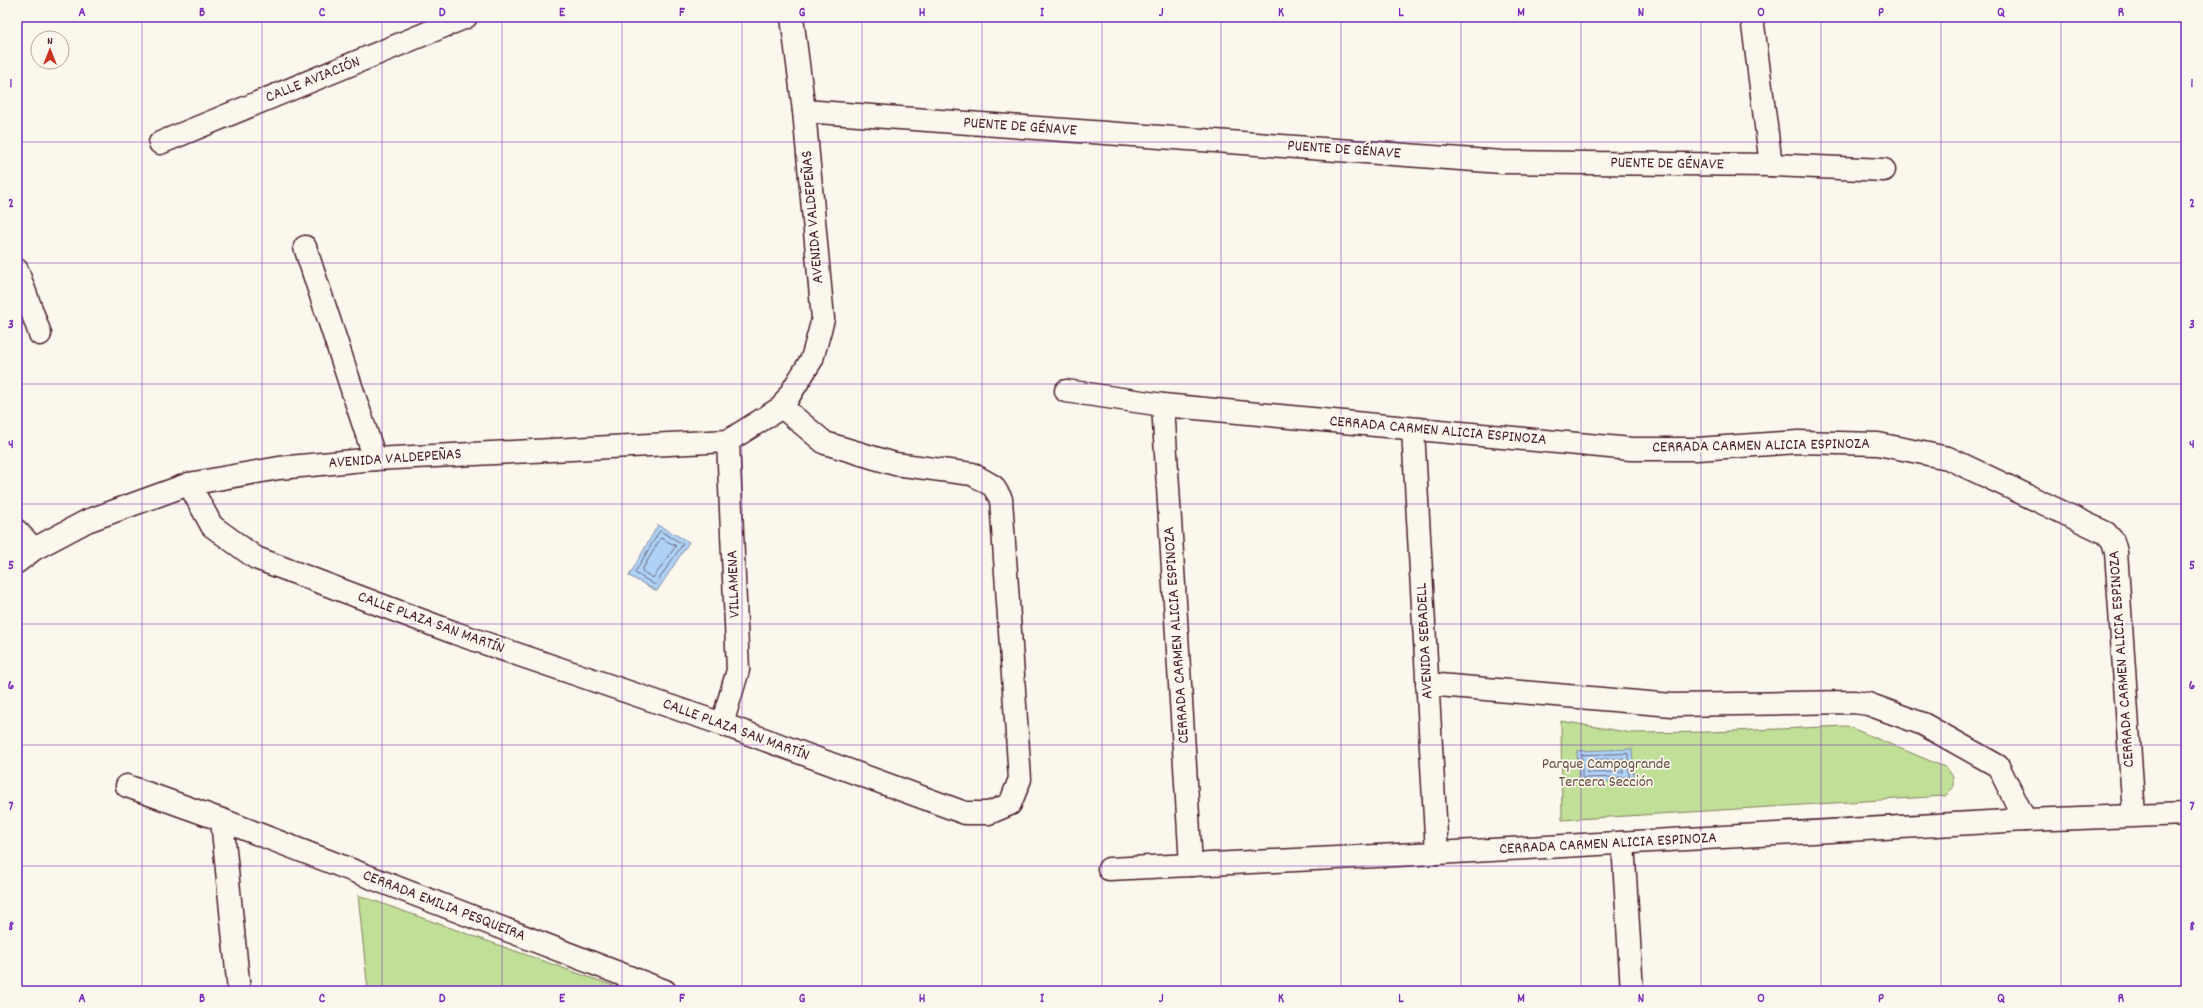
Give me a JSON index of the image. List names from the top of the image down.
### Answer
{
  "streets": {
    "street": [
      "CALLE AVIACIÓN",
      "PUENTE DE GÉNAVE",
      "AVENIDA VALDEPEÑAS",
      "CERRADA CARMEN ALICIA ESPINOZA",
      "VILLAMENA",
      "CALLE PLAZA SAN MARTÍN",
      "AVENIDA SEBADELL",
      "CERRADA EMILIA PESQUEIRA"
    ]
  },
  "crossings": [
    ["PUENTE DE GÉNAVE", "AVENIDA VALDEPEÑAS"],
    ["AVENIDA VALDEPEÑAS", "VILLAMENA"],
    ["AVENIDA VALDEPEÑAS", "CALLE PLAZA SAN MARTÍN"],
    ["CERRADA CARMEN ALICIA ESPINOZA", "AVENIDA SEBADELL"],
    ["VILLAMENA", "CALLE PLAZA SAN MARTÍN"]
  ],
  "parks": ["Parque Campogrande Tercera Sección"],
  "north": "top",
  "grid": {
    "columns": [
      "A",
      "B",
      "C",
      "D",
      "E",
      "F",
      "G",
      "H",
      "I",
      "J",
      "K",
      "L",
      "M",
      "N",
      "O",
      "P",
      "Q",
      "R"
    ],
    "rows": [
      "1",
      "2",
      "3",
      "4",
      "5",
      "6",
      "7",
      "8"
    ]
  }
}
